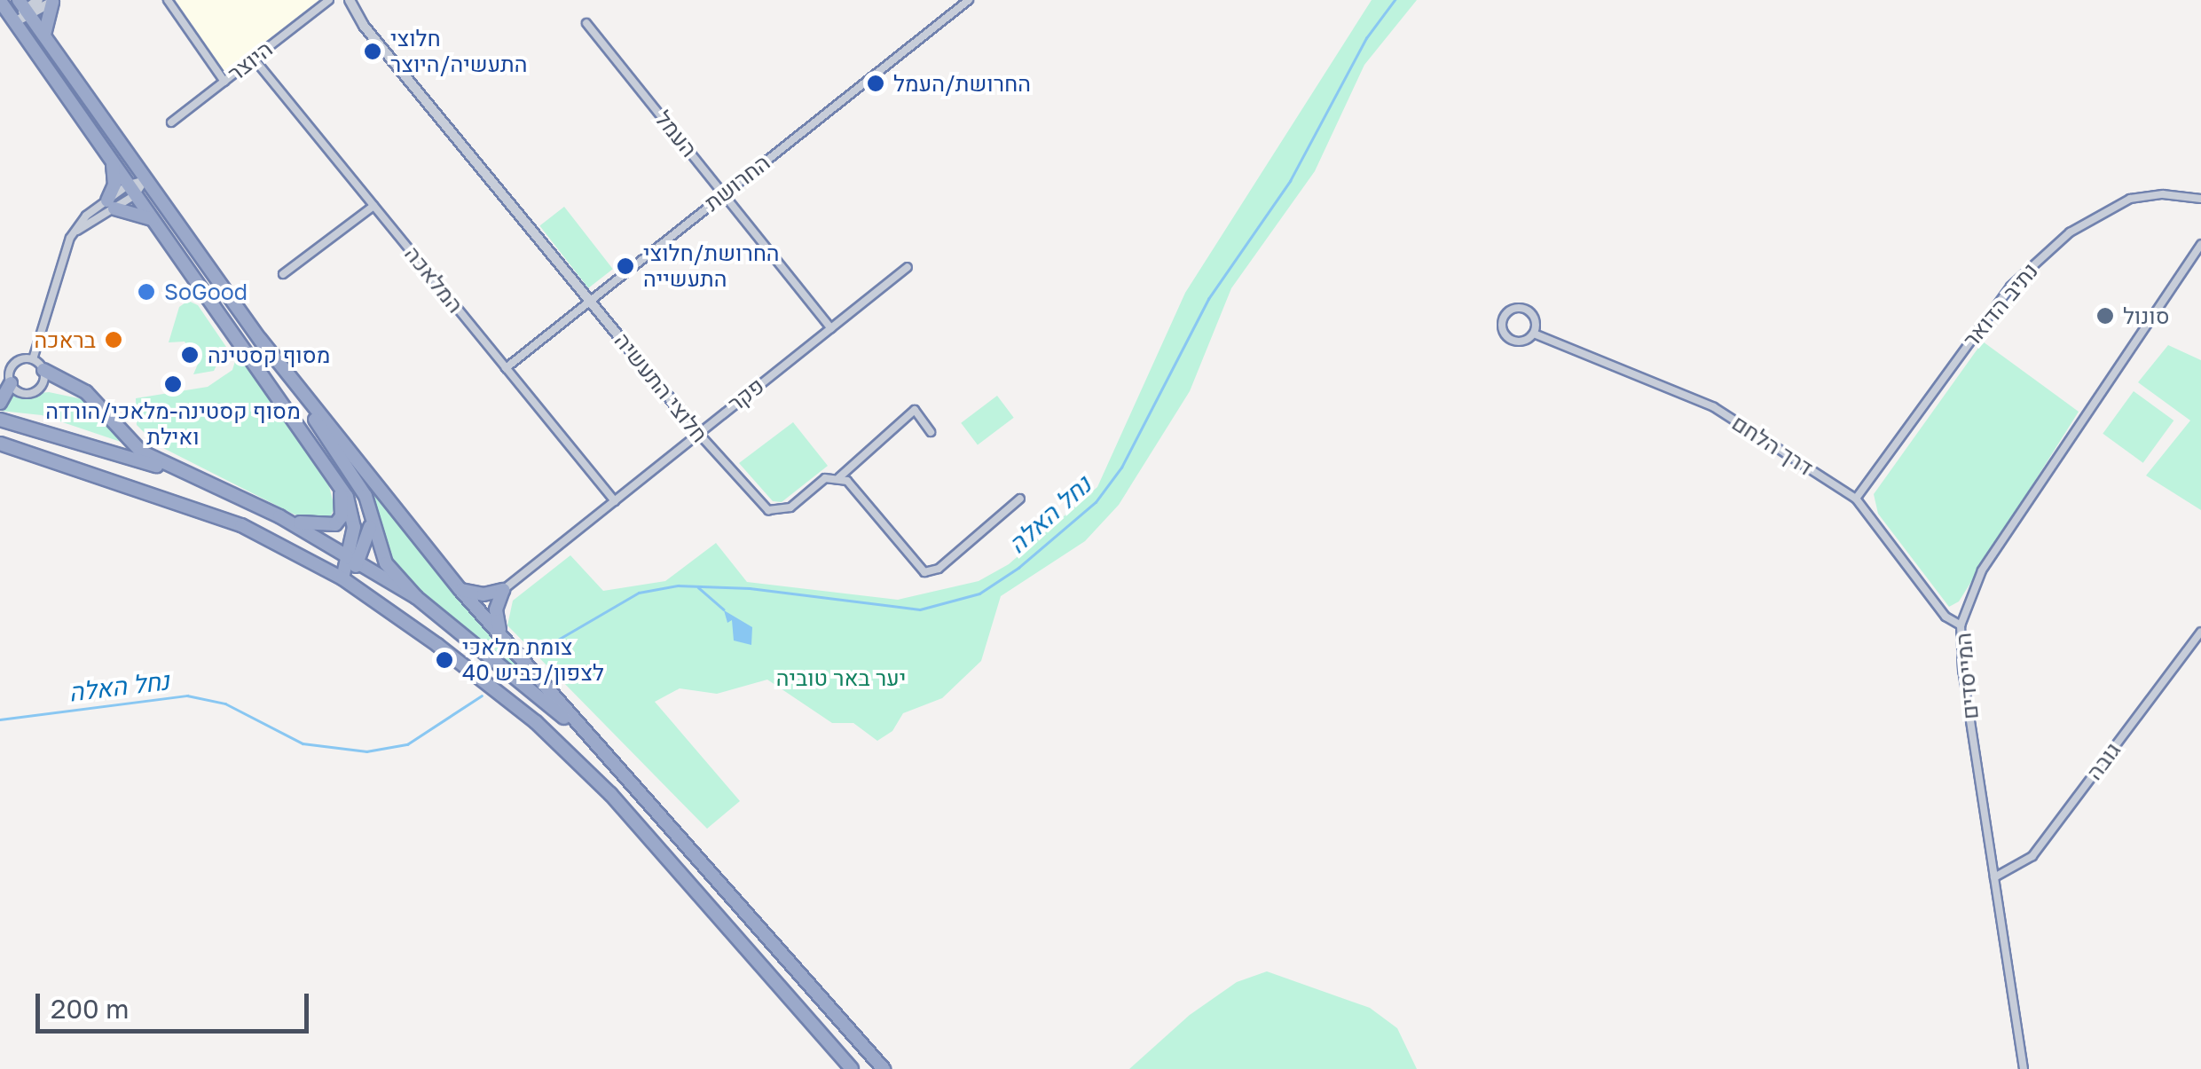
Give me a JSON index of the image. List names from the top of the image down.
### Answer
{
  "streets": {
    "street": [
      "היוצר",
      "העמל",
      "החרושת",
      "המלאכה",
      "נתיב הדואר",
      "חלוצי התעשיה",
      "פקר",
      "דרך הלחם",
      "המייסדים",
      "גובה"
    ]
  },
  "crossings": [
    ["היוצר", "המלאכה"],
    ["העמל", "החרושת"],
    ["העמל", "פקר"],
    ["החרושת", "המלאכה"],
    ["החרושת", "חלוצי התעשיה"],
    ["המלאכה", "פקר"],
    ["נתיב הדואר", "דרך הלחם"],
    ["חלוצי התעשיה", "פקר"],
    ["דרך הלחם", "המייסדים"],
    ["המייסדים", "גובה"]
  ],
  "water": ["נחל האלה"],
  "parks": ["יער באר טוביה"],
  "places": [
    "חלוצי התעשיה/היוצר",
    "החרושת/העמל",
    "החרושת/חלוצי התעשייה",
    "SoGood",
    "סונול",
    "בראכה",
    "מסוף קסטינה",
    "מסוף קסטינה-מלאכי/הורדה ואילת",
    "צומת מלאכי לצפון/כביש 40"
  ],
  "scale_bar": "200 m"
}
